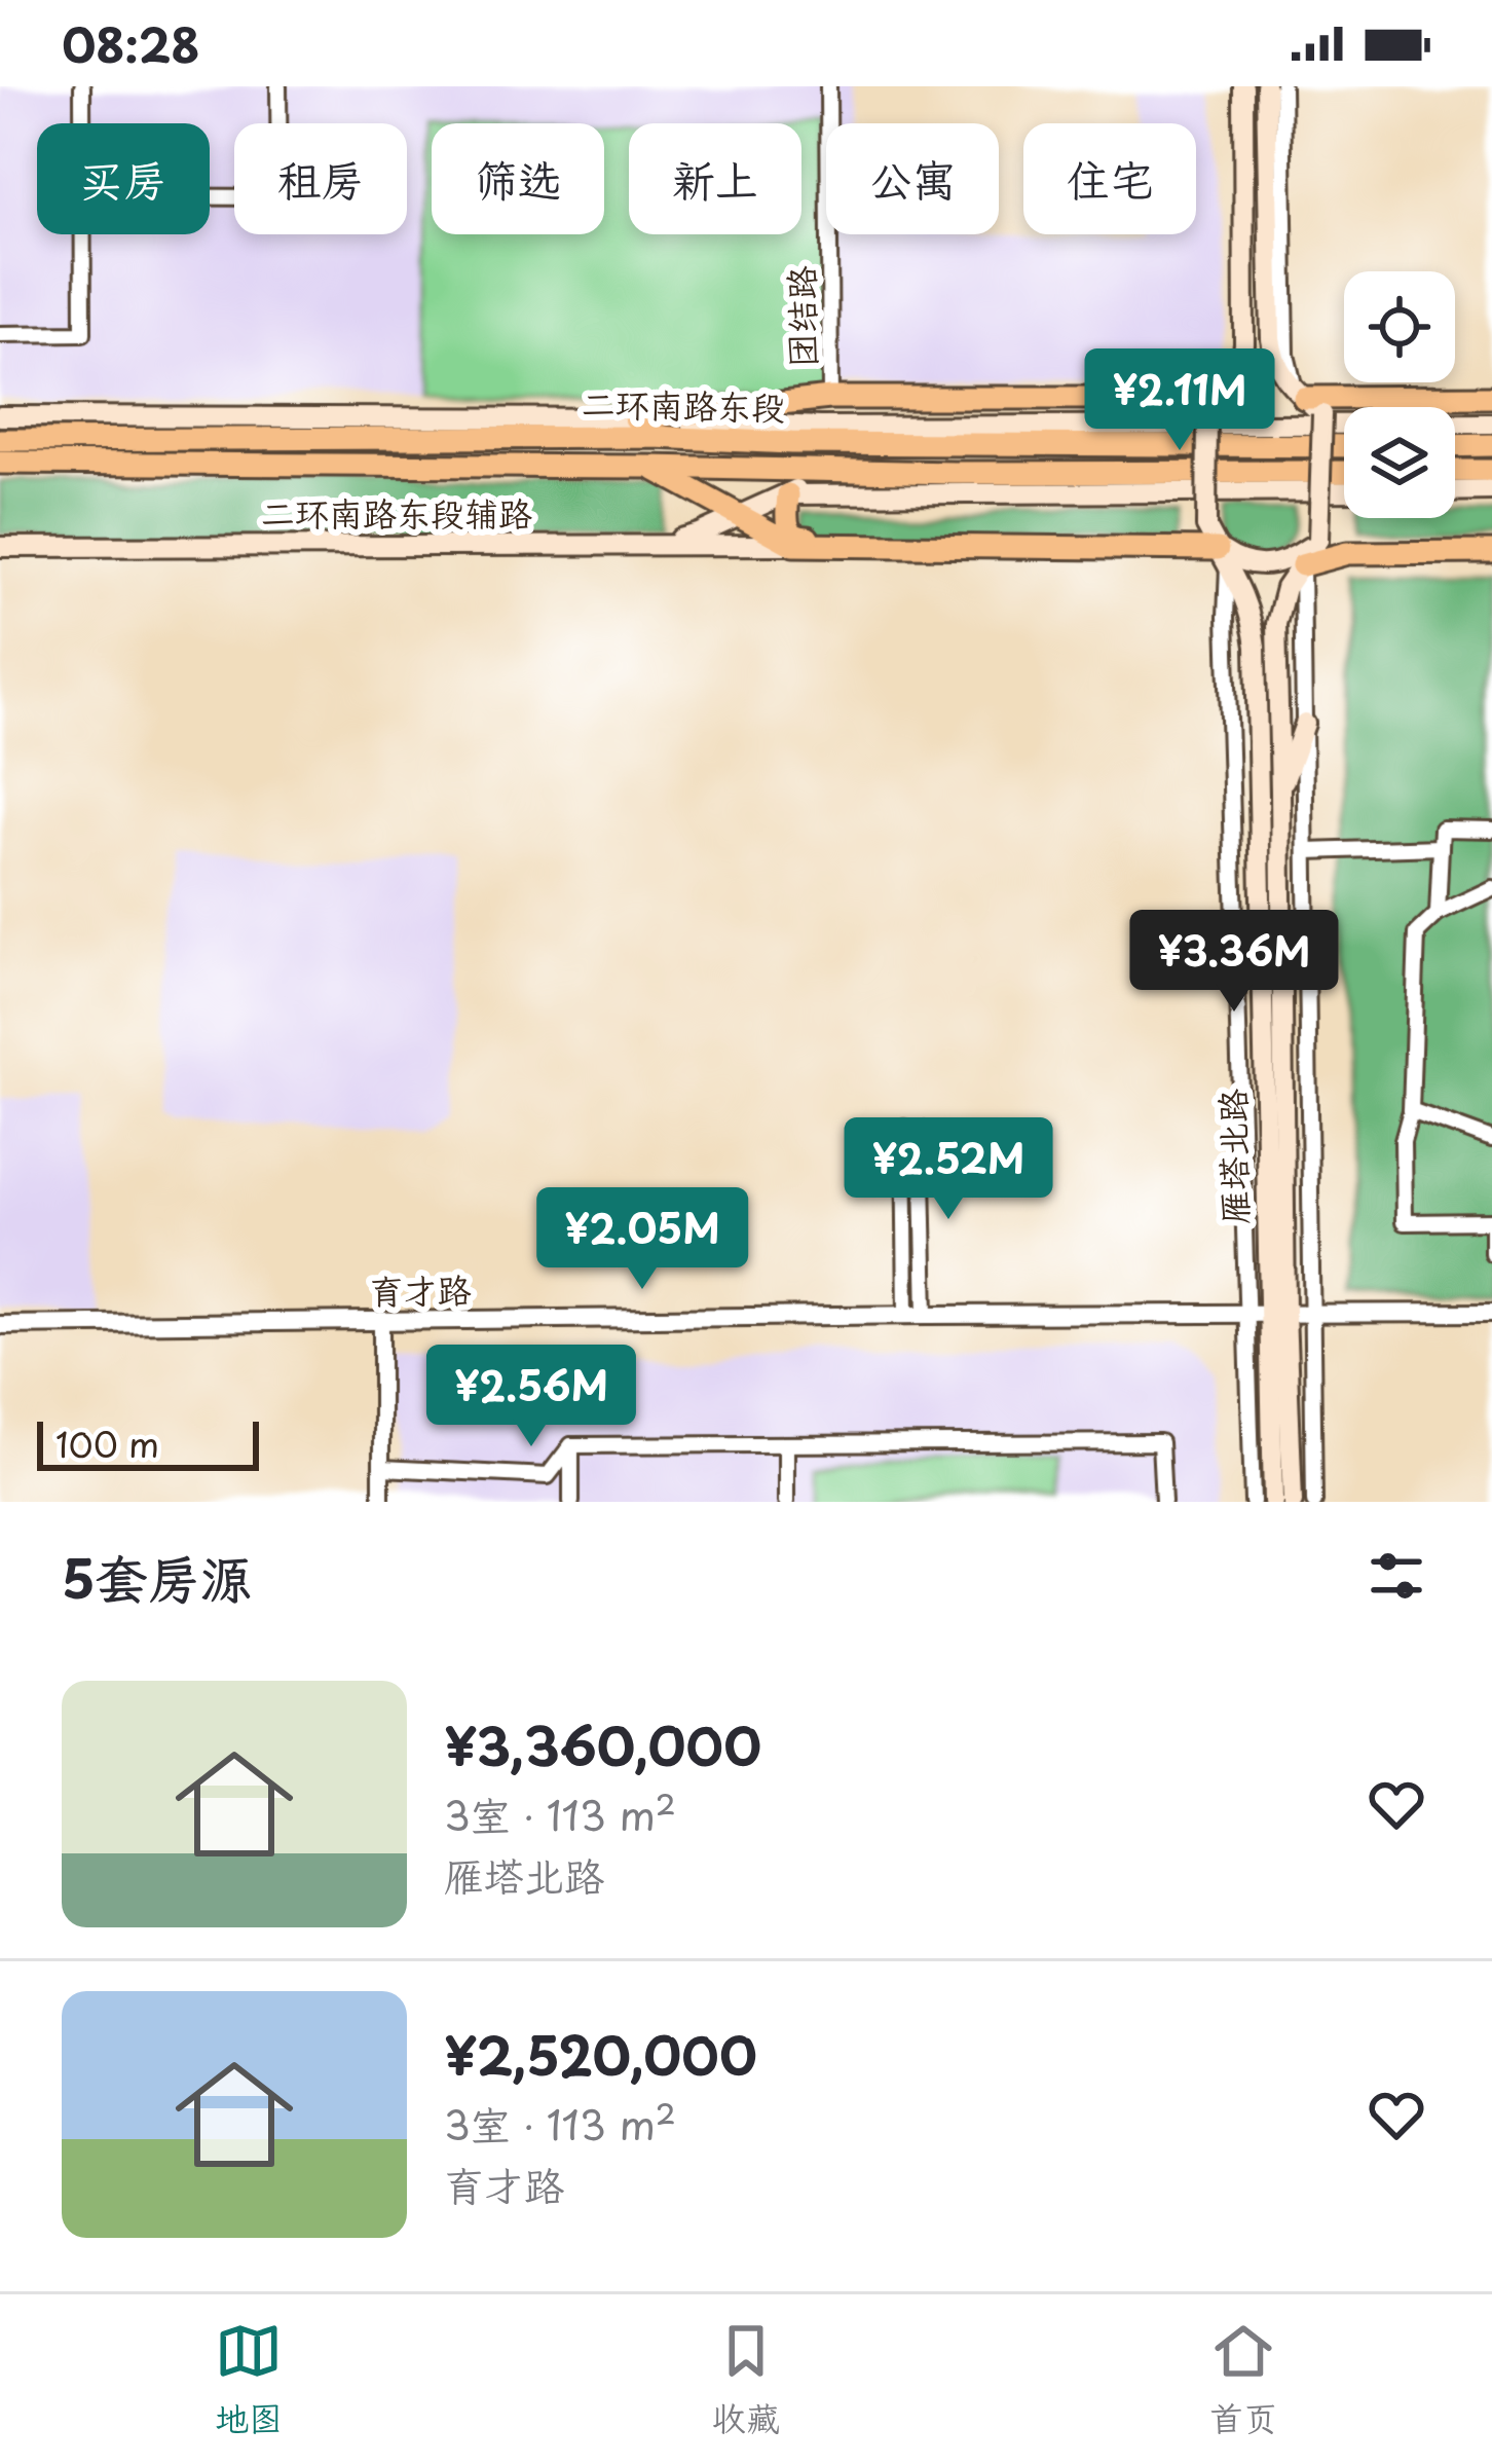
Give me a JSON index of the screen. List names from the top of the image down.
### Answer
{
  "streets": {
    "highway": ["二环南路东段"],
    "main road": ["二环南路东段辅路", "雁塔北路"],
    "street": ["团结路", "育才路"]
  },
  "crossings": [
    ["雁塔北路", "育才路"]
  ],
  "scale_bar": "100 m",
  "page": {
    "status": "08:28",
    "chip": [
      "买房",
      "租房",
      "筛选",
      "新上",
      "公寓",
      "住宅"
    ],
    "price": [
      "¥2.11M",
      "¥3.36M",
      "¥2.52M",
      "¥2.05M",
      "¥2.56M"
    ],
    "scale": "100 m",
    "heading": "5套房源",
    "list": [
      {
        "name": "¥3,360,000",
        "note": "3室 · 113 m² · 雁塔北路"
      },
      {
        "name": "¥2,520,000",
        "note": "3室 · 113 m² · 育才路"
      }
    ],
    "tabs": ["地图", "收藏", "首页"]
  }
}
